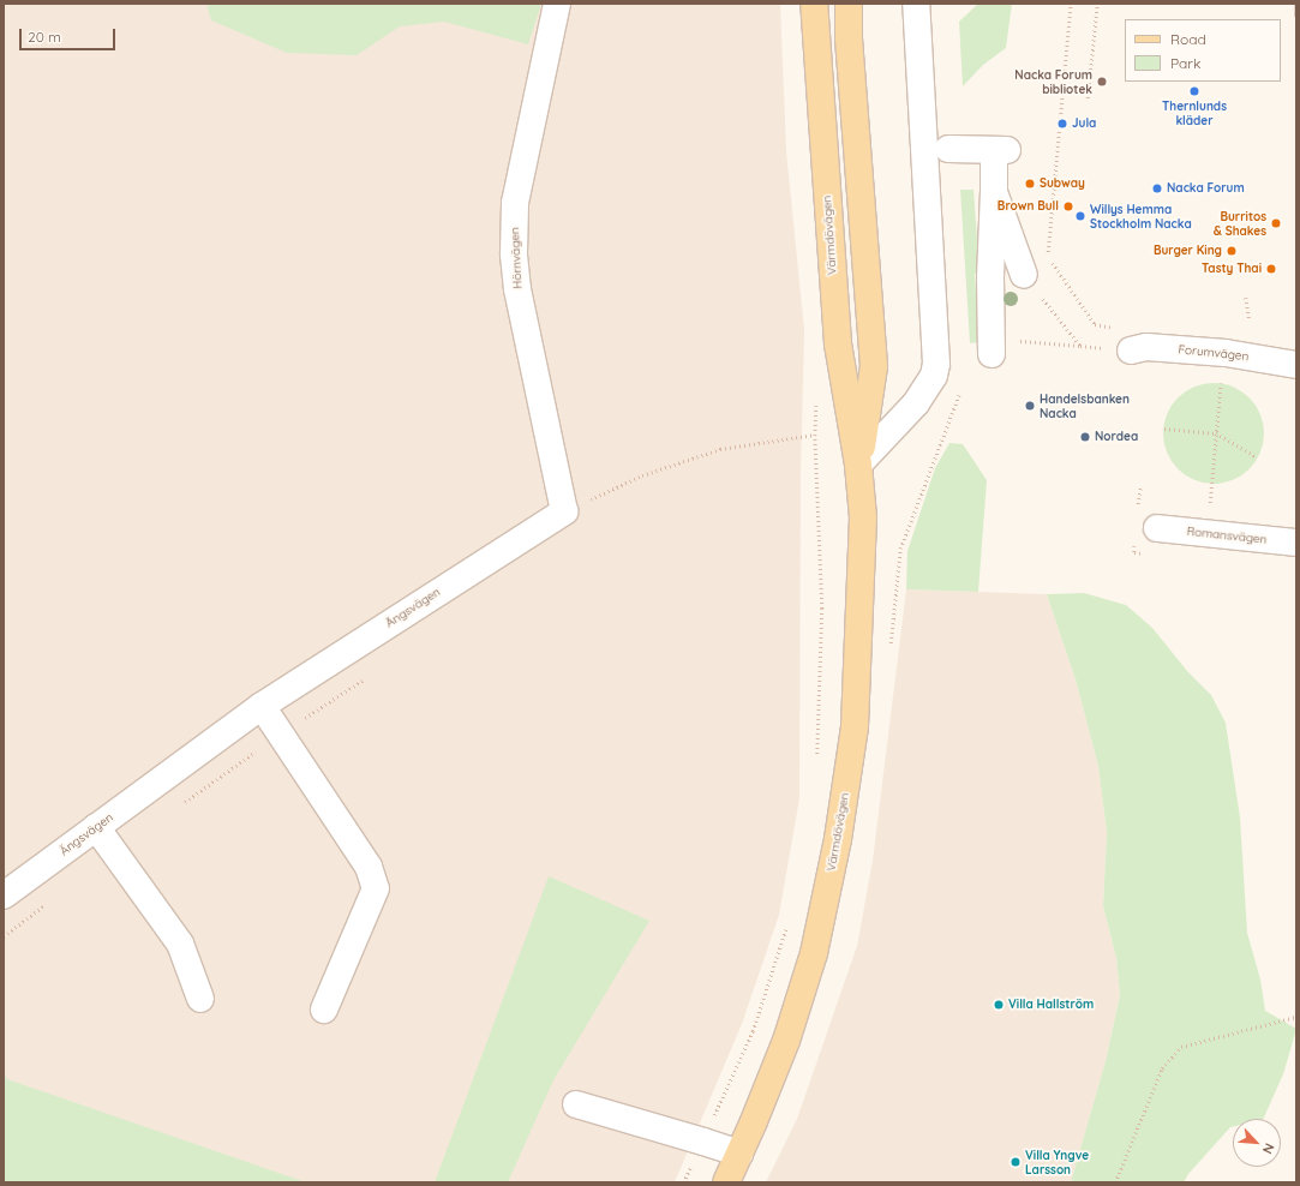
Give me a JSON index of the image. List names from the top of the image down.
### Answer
{
  "streets": {
    "main road": ["Värmdövägen"],
    "street": [
      "Hörnvägen",
      "Forumvägen",
      "Romansvägen",
      "Ängsvägen"
    ]
  },
  "crossings": [
    ["Hörnvägen", "Ängsvägen"]
  ],
  "places": [
    "Nacka Forum bibliotek",
    "Thernlunds kläder",
    "Jula",
    "Subway",
    "Nacka Forum",
    "Brown Bull",
    "Willys Hemma Stockholm Nacka",
    "Burritos & Shakes",
    "Burger King",
    "Tasty Thai",
    "Handelsbanken Nacka",
    "Nordea",
    "Villa Hallström",
    "Villa Yngve Larsson"
  ],
  "legend": ["Road", "Park"],
  "scale_bar": "20 m",
  "north": "bottom right"
}
